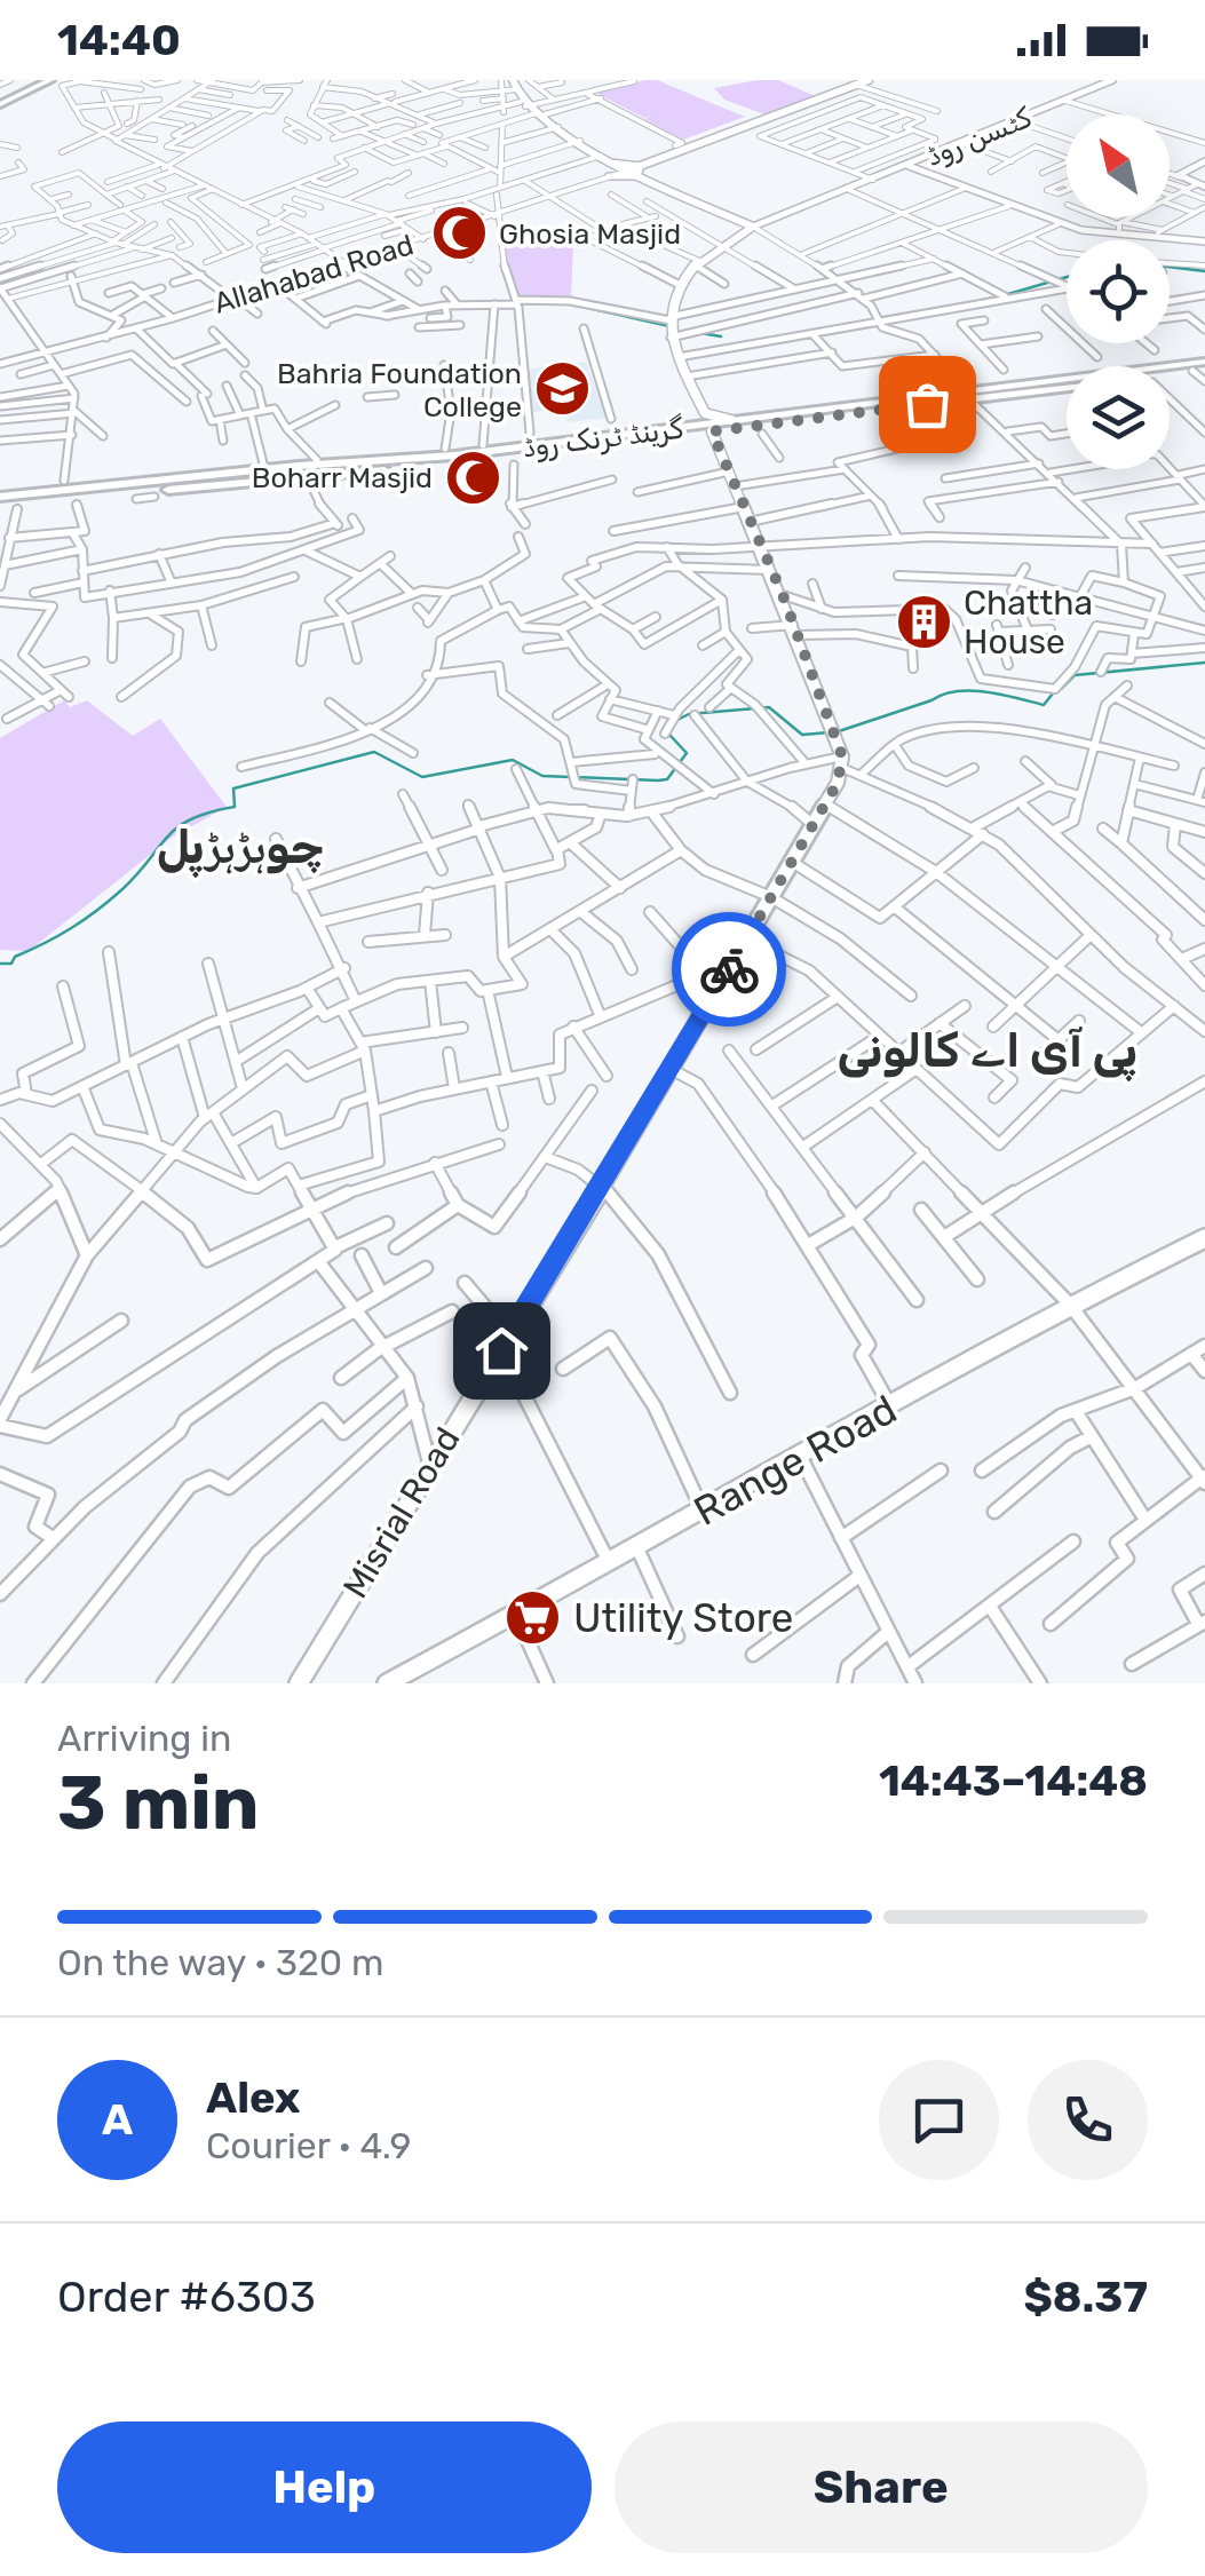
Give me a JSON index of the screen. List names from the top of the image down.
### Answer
{
  "streets": {
    "highway": ["گرینڈ ٹرنک روڈ"],
    "main road": ["Range Road", "Misrial Road"],
    "street": ["کٹسن روڈ", "Allahabad Road"]
  },
  "districts": ["چوہڑہڑپل", "پی آی اے کالونی"],
  "places": {
    "mosque": ["Ghosia Masjid", "Boharr Masjid"],
    "school or university": ["Bahria Foundation College"],
    "building": ["Chattha House"],
    "supermarket": ["Utility Store"]
  },
  "north": "top left",
  "page": {
    "status": "14:40",
    "heading": ["3 min", "Arriving in", "14:43–14:48"],
    "panel": [
      "Alex",
      "Courier · 4.9",
      "Order #6303",
      "$8.37"
    ],
    "bar": "On the way · 320 m",
    "round": "A",
    "buttons": ["Help", "Share"]
  }
}
